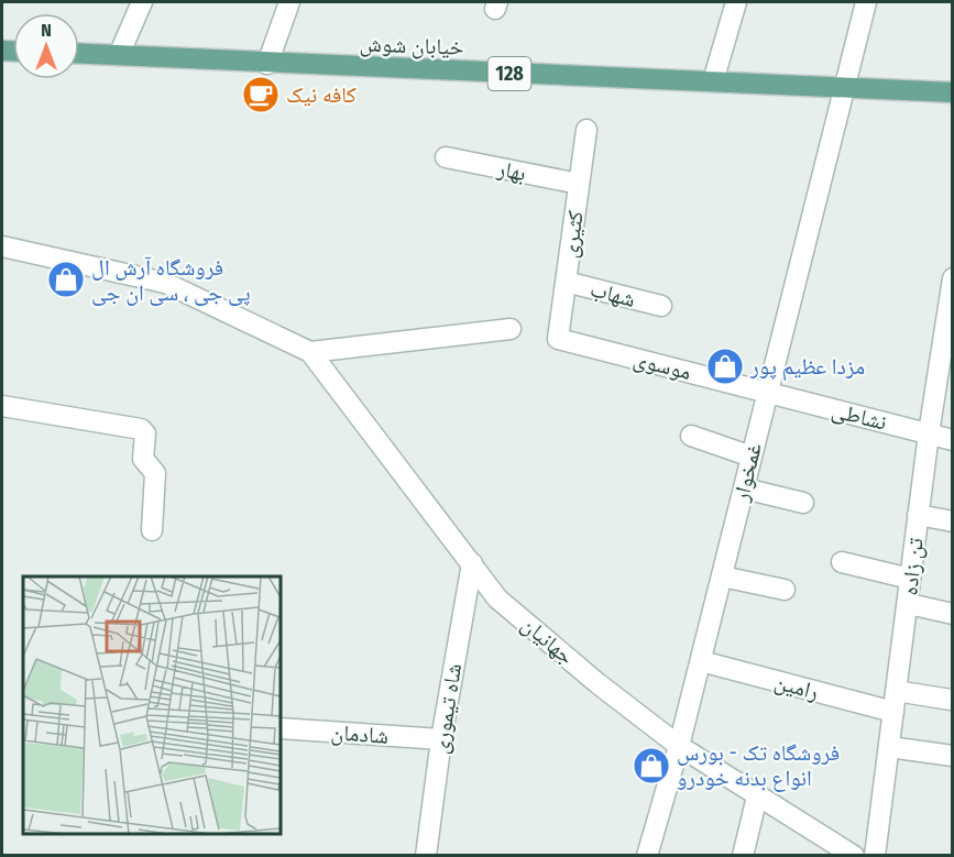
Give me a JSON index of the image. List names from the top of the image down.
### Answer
{
  "streets": {
    "main road": ["خیابان شوش", "128"],
    "street": [
      "بهار",
      "کثیری",
      "شهاب",
      "موسوی",
      "نشاطی",
      "غمخوار",
      "تن زاده",
      "جهانیان",
      "رامین",
      "شاه تیموری",
      "شادمان"
    ]
  },
  "crossings": [
    ["خیابان شوش", "غمخوار"],
    ["بهار", "کثیری"],
    ["کثیری", "شهاب"],
    ["کثیری", "موسوی"],
    ["موسوی", "نشاطی"],
    ["موسوی", "غمخوار"],
    ["نشاطی", "غمخوار"],
    ["نشاطی", "تن زاده"],
    ["غمخوار", "جهانیان"],
    ["غمخوار", "رامین"],
    ["تن زاده", "رامین"],
    ["جهانیان", "شاه تیموری"],
    ["شاه تیموری", "شادمان"]
  ],
  "places": {
    "cafe": ["کافه نیک"],
    "shop": ["فروشگاه آرش ال پی جی ، سی ان جی", "مزدا عظیم پور", "فروشگاه تک - بورس انواع بدنه خودرو"]
  },
  "north": "top"
}
